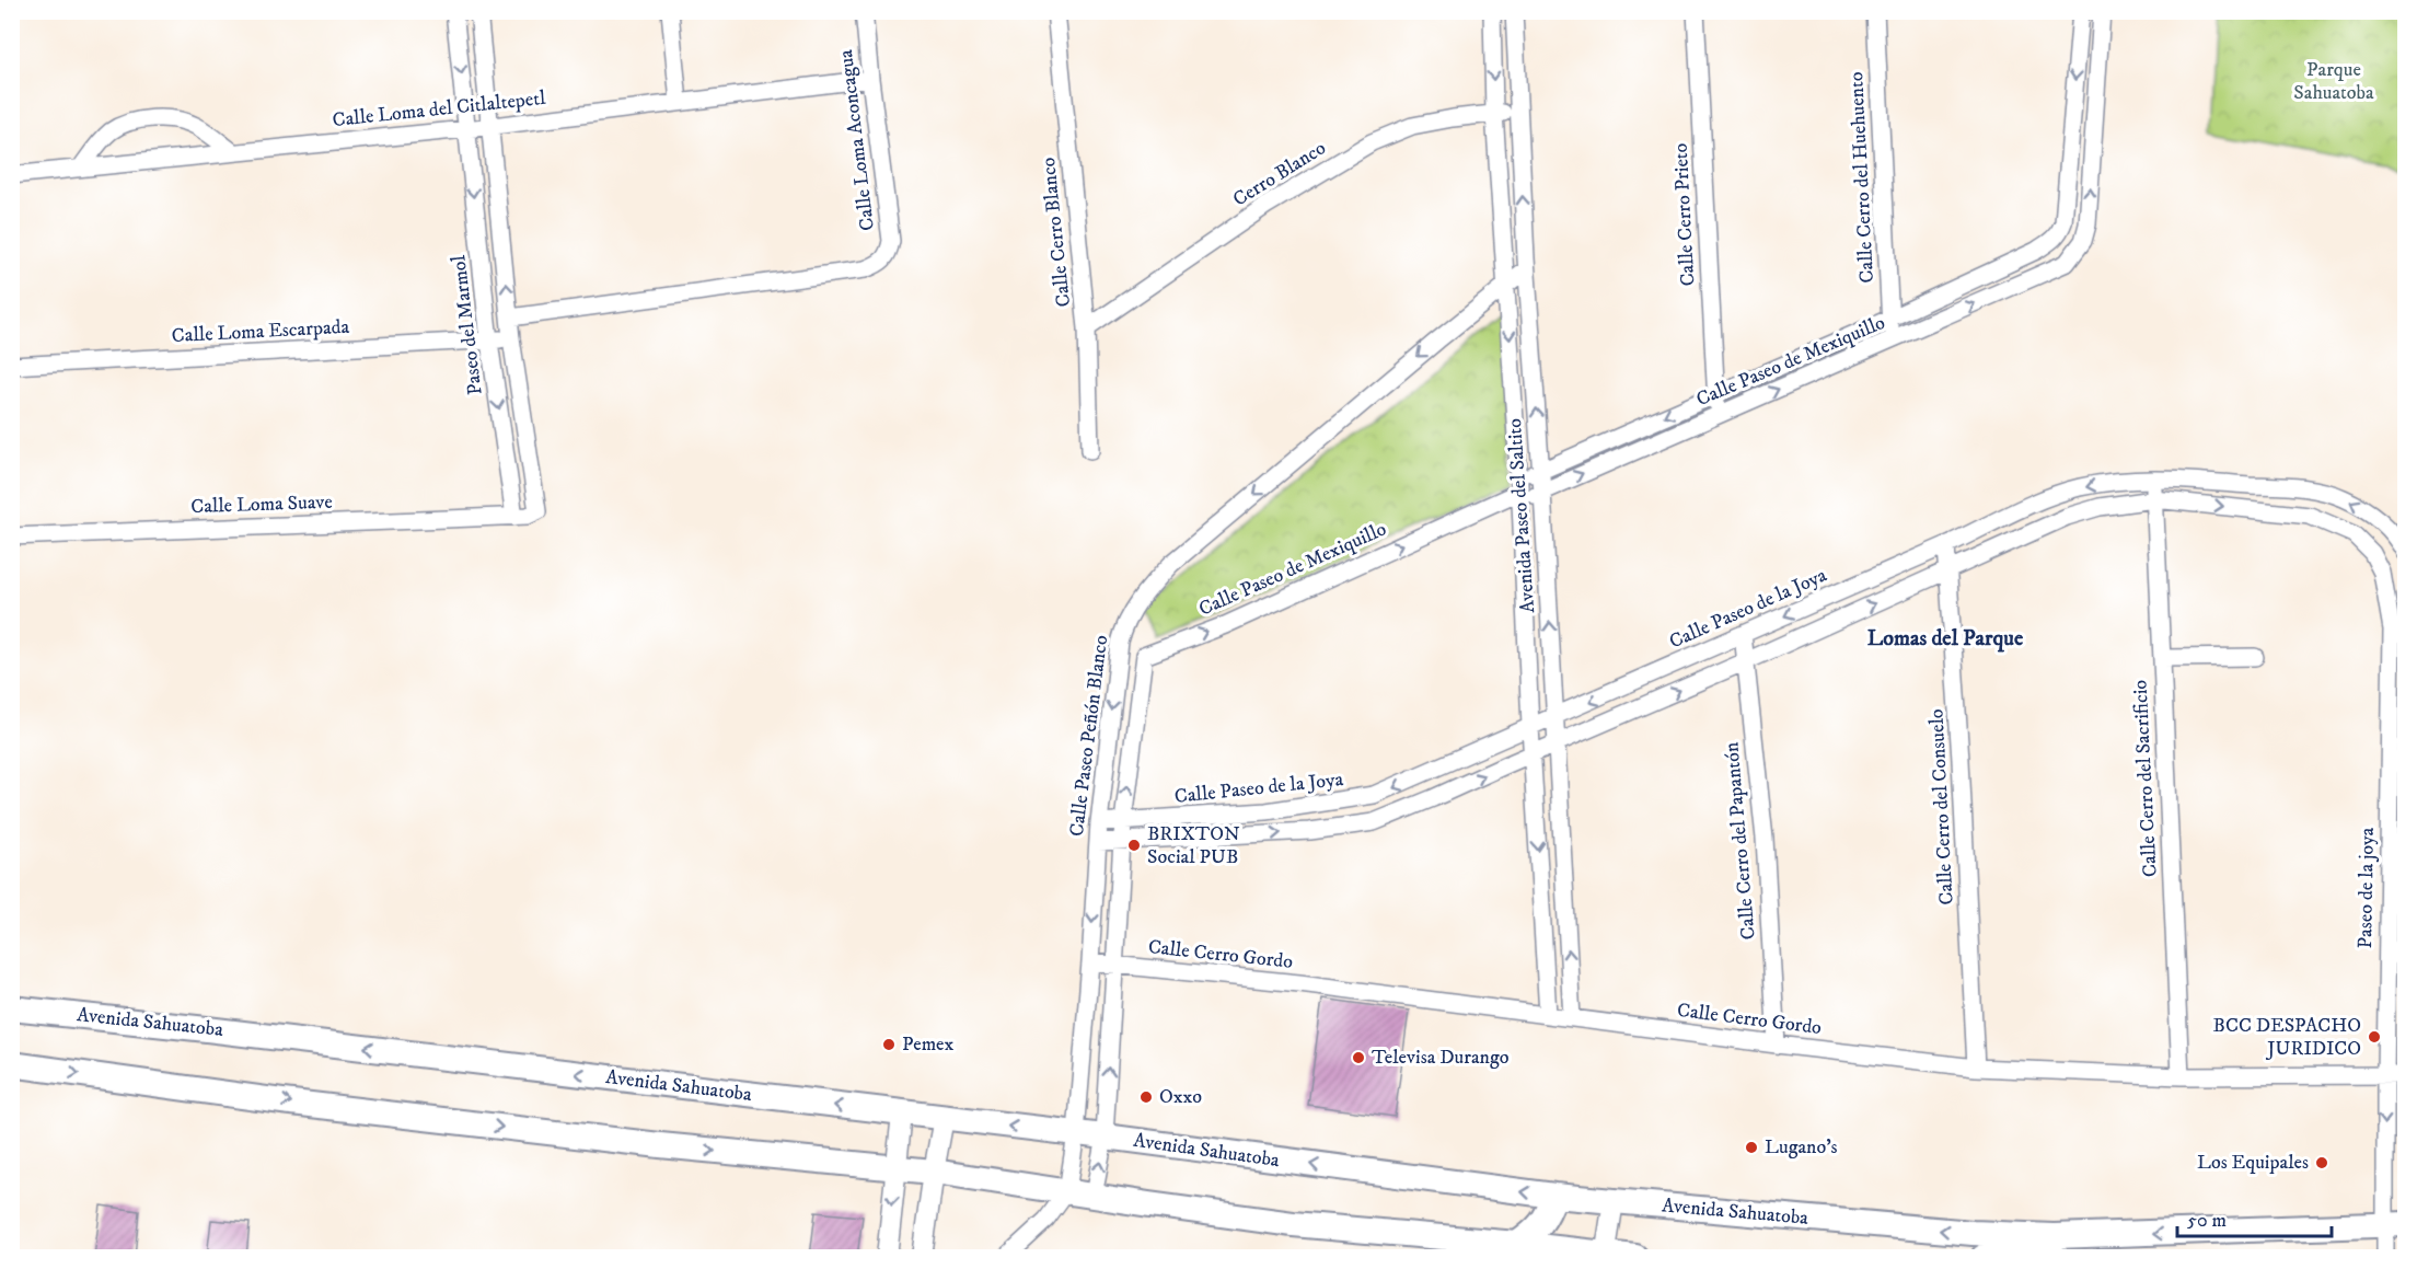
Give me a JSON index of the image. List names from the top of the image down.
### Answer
{
  "streets": {
    "main road": ["Avenida Sahuatoba"],
    "street": [
      "Calle Loma del Citlaltepetl",
      "Calle Loma Aconcagua",
      "Cerro Blanco",
      "Calle Cerro del Huehuento",
      "Calle Cerro Prieto",
      "Calle Cerro Blanco",
      "Paseo del Marmol",
      "Calle Loma Escarpada",
      "Calle Paseo de Mexiquillo",
      "Calle Loma Suave",
      "Avenida Paseo del Saltito",
      "Calle Paseo de la Joya",
      "Calle Paseo Peñón Blanco",
      "Calle Cerro del Sacrificio",
      "Calle Cerro del Consuelo",
      "Calle Cerro del Papantón",
      "Paseo de la joya",
      "Calle Cerro Gordo"
    ]
  },
  "crossings": [
    ["Calle Loma del Citlaltepetl", "Calle Loma Aconcagua"],
    ["Calle Loma del Citlaltepetl", "Paseo del Marmol"],
    ["Cerro Blanco", "Calle Cerro Blanco"],
    ["Cerro Blanco", "Avenida Paseo del Saltito"],
    ["Calle Cerro del Huehuento", "Calle Paseo de Mexiquillo"],
    ["Calle Cerro Prieto", "Calle Paseo de Mexiquillo"],
    ["Paseo del Marmol", "Calle Loma Escarpada"],
    ["Paseo del Marmol", "Calle Loma Suave"],
    ["Calle Loma Escarpada", "Calle Loma Suave"],
    ["Calle Paseo de Mexiquillo", "Avenida Paseo del Saltito"],
    ["Avenida Paseo del Saltito", "Calle Paseo de la Joya"],
    ["Avenida Paseo del Saltito", "Calle Paseo Peñón Blanco"],
    ["Avenida Paseo del Saltito", "Calle Cerro Gordo"],
    ["Calle Paseo de la Joya", "Calle Paseo Peñón Blanco"],
    ["Calle Paseo de la Joya", "Calle Cerro del Sacrificio"],
    ["Calle Paseo de la Joya", "Calle Cerro del Consuelo"],
    ["Calle Paseo de la Joya", "Calle Cerro del Papantón"],
    ["Calle Paseo de la Joya", "Paseo de la joya"],
    ["Calle Paseo Peñón Blanco", "Calle Cerro Gordo"],
    ["Calle Paseo Peñón Blanco", "Avenida Sahuatoba"],
    ["Calle Cerro del Sacrificio", "Calle Cerro Gordo"],
    ["Calle Cerro del Consuelo", "Calle Cerro Gordo"],
    ["Calle Cerro del Papantón", "Calle Cerro Gordo"],
    ["Paseo de la joya", "Calle Cerro Gordo"],
    ["Paseo de la joya", "Avenida Sahuatoba"]
  ],
  "one_way": ["Calle Paseo Peñón Blanco"],
  "districts": ["Lomas del Parque"],
  "parks": ["Parque Sahuatoba"],
  "places": [
    "BRIXTON Social PUB",
    "BCC DESPACHO JURIDICO",
    "Pemex",
    "Televisa Durango",
    "Oxxo",
    "Lugano's",
    "Los Equipales"
  ],
  "scale_bar": "50 m"
}
